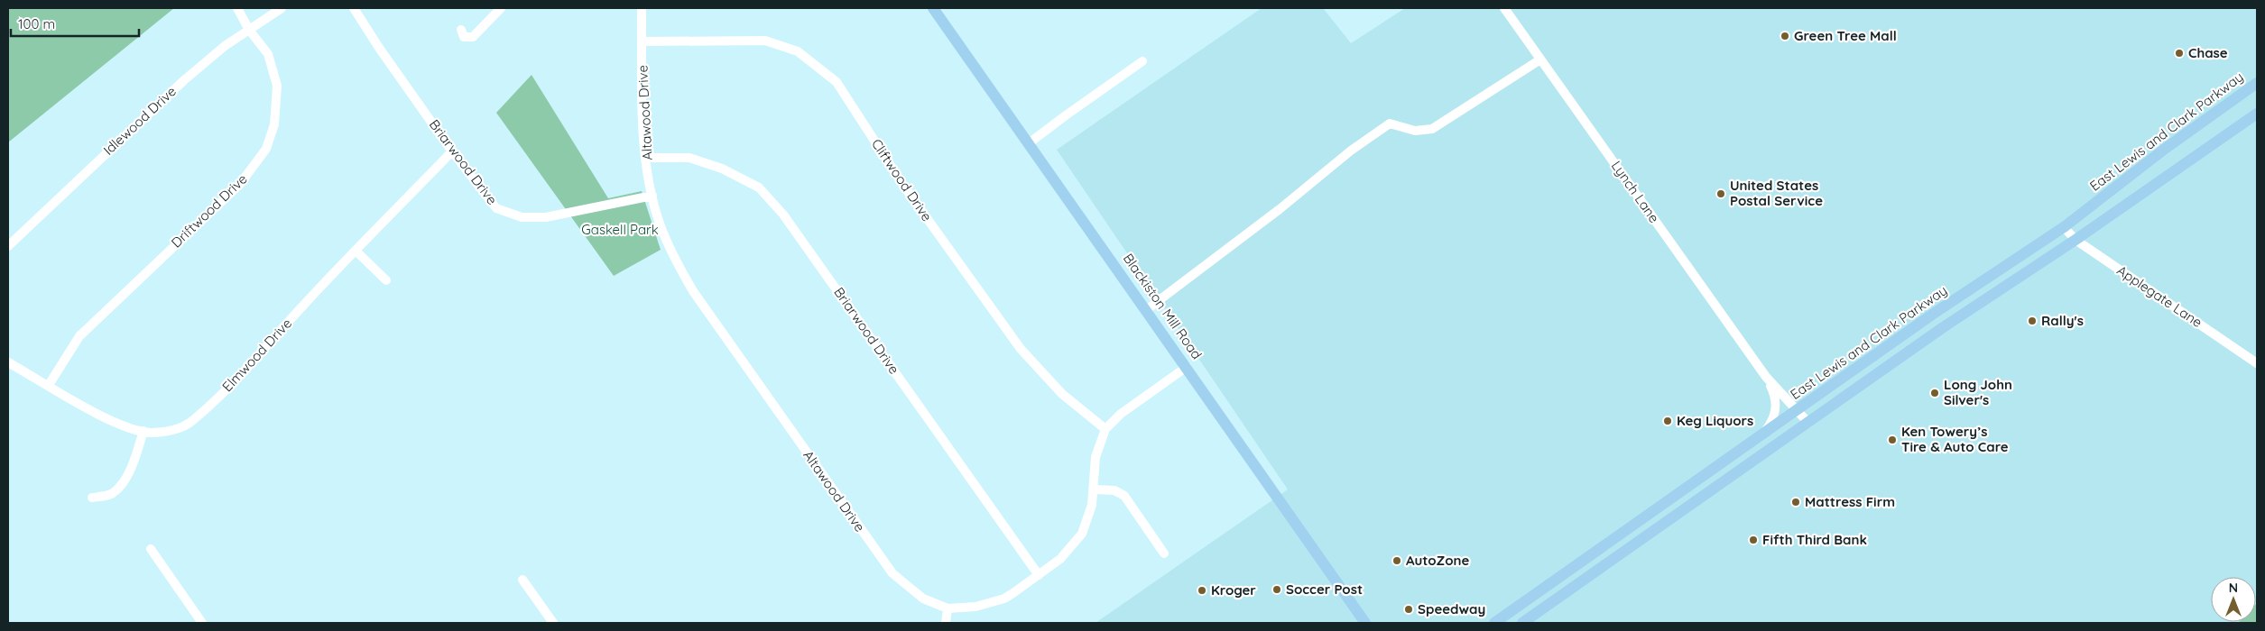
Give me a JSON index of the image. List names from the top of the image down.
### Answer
{
  "streets": {
    "main road": ["East Lewis and Clark Parkway", "Blackiston Mill Road"],
    "street": [
      "Altawood Drive",
      "Idlewood Drive",
      "Briarwood Drive",
      "Cliftwood Drive",
      "Lynch Lane",
      "Driftwood Drive",
      "Applegate Lane",
      "Elmwood Drive"
    ]
  },
  "crossings": [
    ["Altawood Drive", "Briarwood Drive"],
    ["Altawood Drive", "Cliftwood Drive"],
    ["Altawood Drive", "Blackiston Mill Road"],
    ["Idlewood Drive", "Driftwood Drive"],
    ["East Lewis and Clark Parkway", "Lynch Lane"],
    ["East Lewis and Clark Parkway", "Applegate Lane"],
    ["Briarwood Drive", "Elmwood Drive"],
    ["Driftwood Drive", "Elmwood Drive"]
  ],
  "parks": ["Gaskell Park"],
  "places": [
    "Green Tree Mall",
    "Chase",
    "United States Postal Service",
    "Rally's",
    "Long John Silver's",
    "Keg Liquors",
    "Ken Towery’s Tire & Auto Care",
    "Mattress Firm",
    "Fifth Third Bank",
    "AutoZone",
    "Soccer Post",
    "Kroger",
    "Speedway"
  ],
  "scale_bar": "100 m",
  "north": "top"
}
